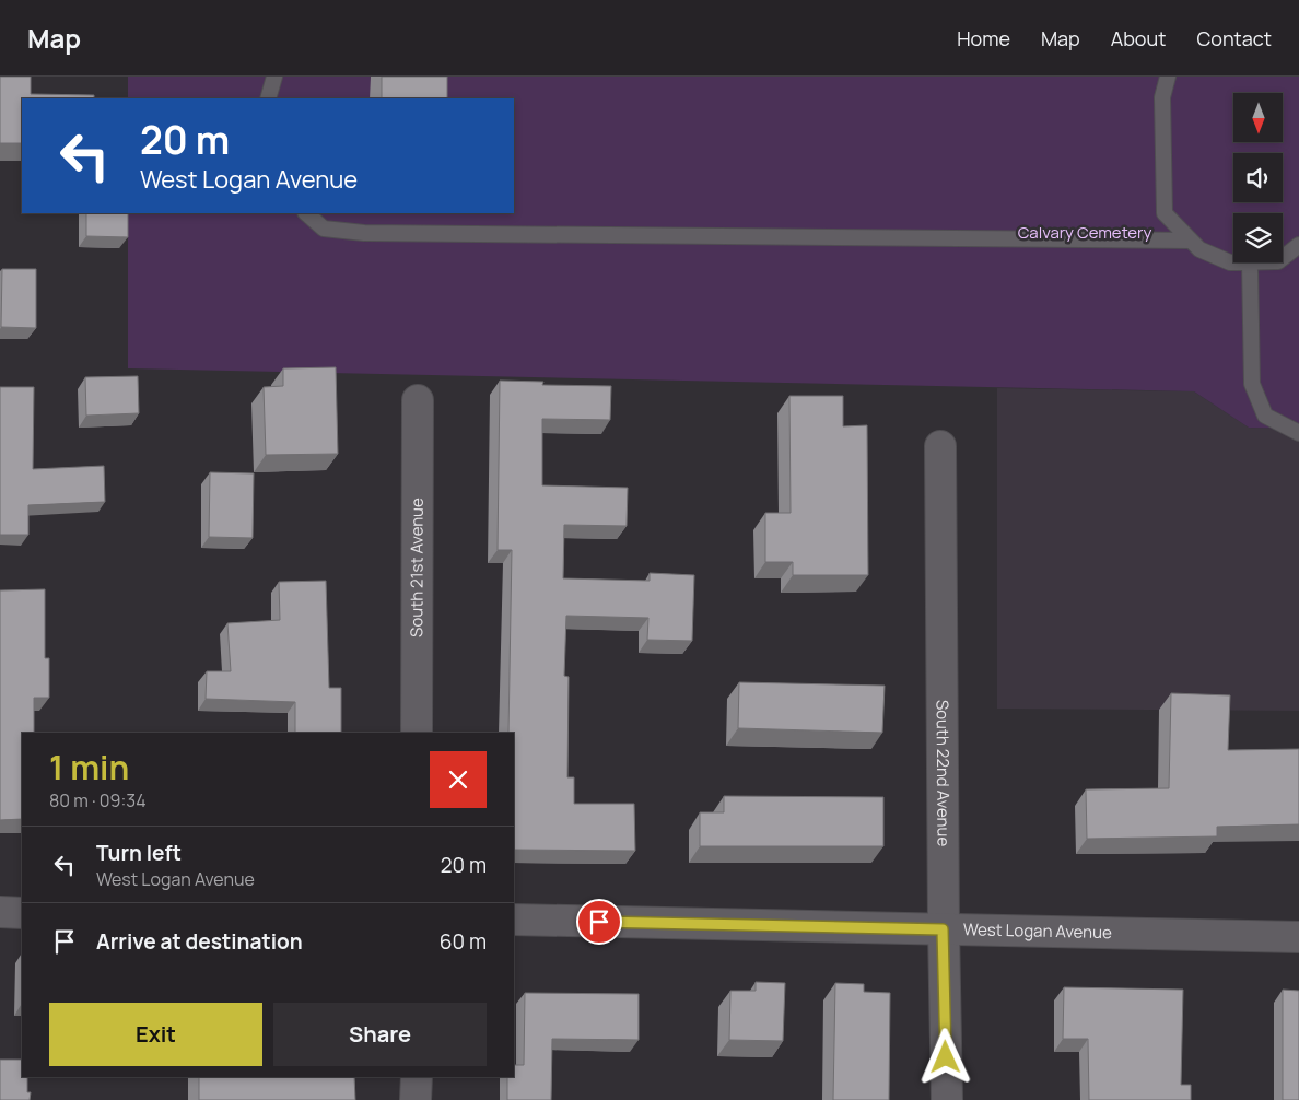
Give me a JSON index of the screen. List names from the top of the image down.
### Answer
{
  "streets": {
    "street": ["South 21st Avenue", "South 22nd Avenue", "West Logan Avenue"]
  },
  "crossings": [
    ["South 22nd Avenue", "West Logan Avenue"]
  ],
  "parks": ["Calvary Cemetery"],
  "north": "bottom",
  "page": {
    "header": "Map",
    "nav": [
      "Home",
      "Map",
      "About",
      "Contact"
    ],
    "turn": ["20 m", "West Logan Avenue"],
    "heading": ["1 min", "80 m · 09:34"],
    "list": [
      {
        "name": "Turn left",
        "note": "West Logan Avenue",
        "value": "20 m"
      },
      {
        "name": "Arrive at destination",
        "value": "60 m"
      }
    ],
    "buttons": ["Exit", "Share"]
  }
}
